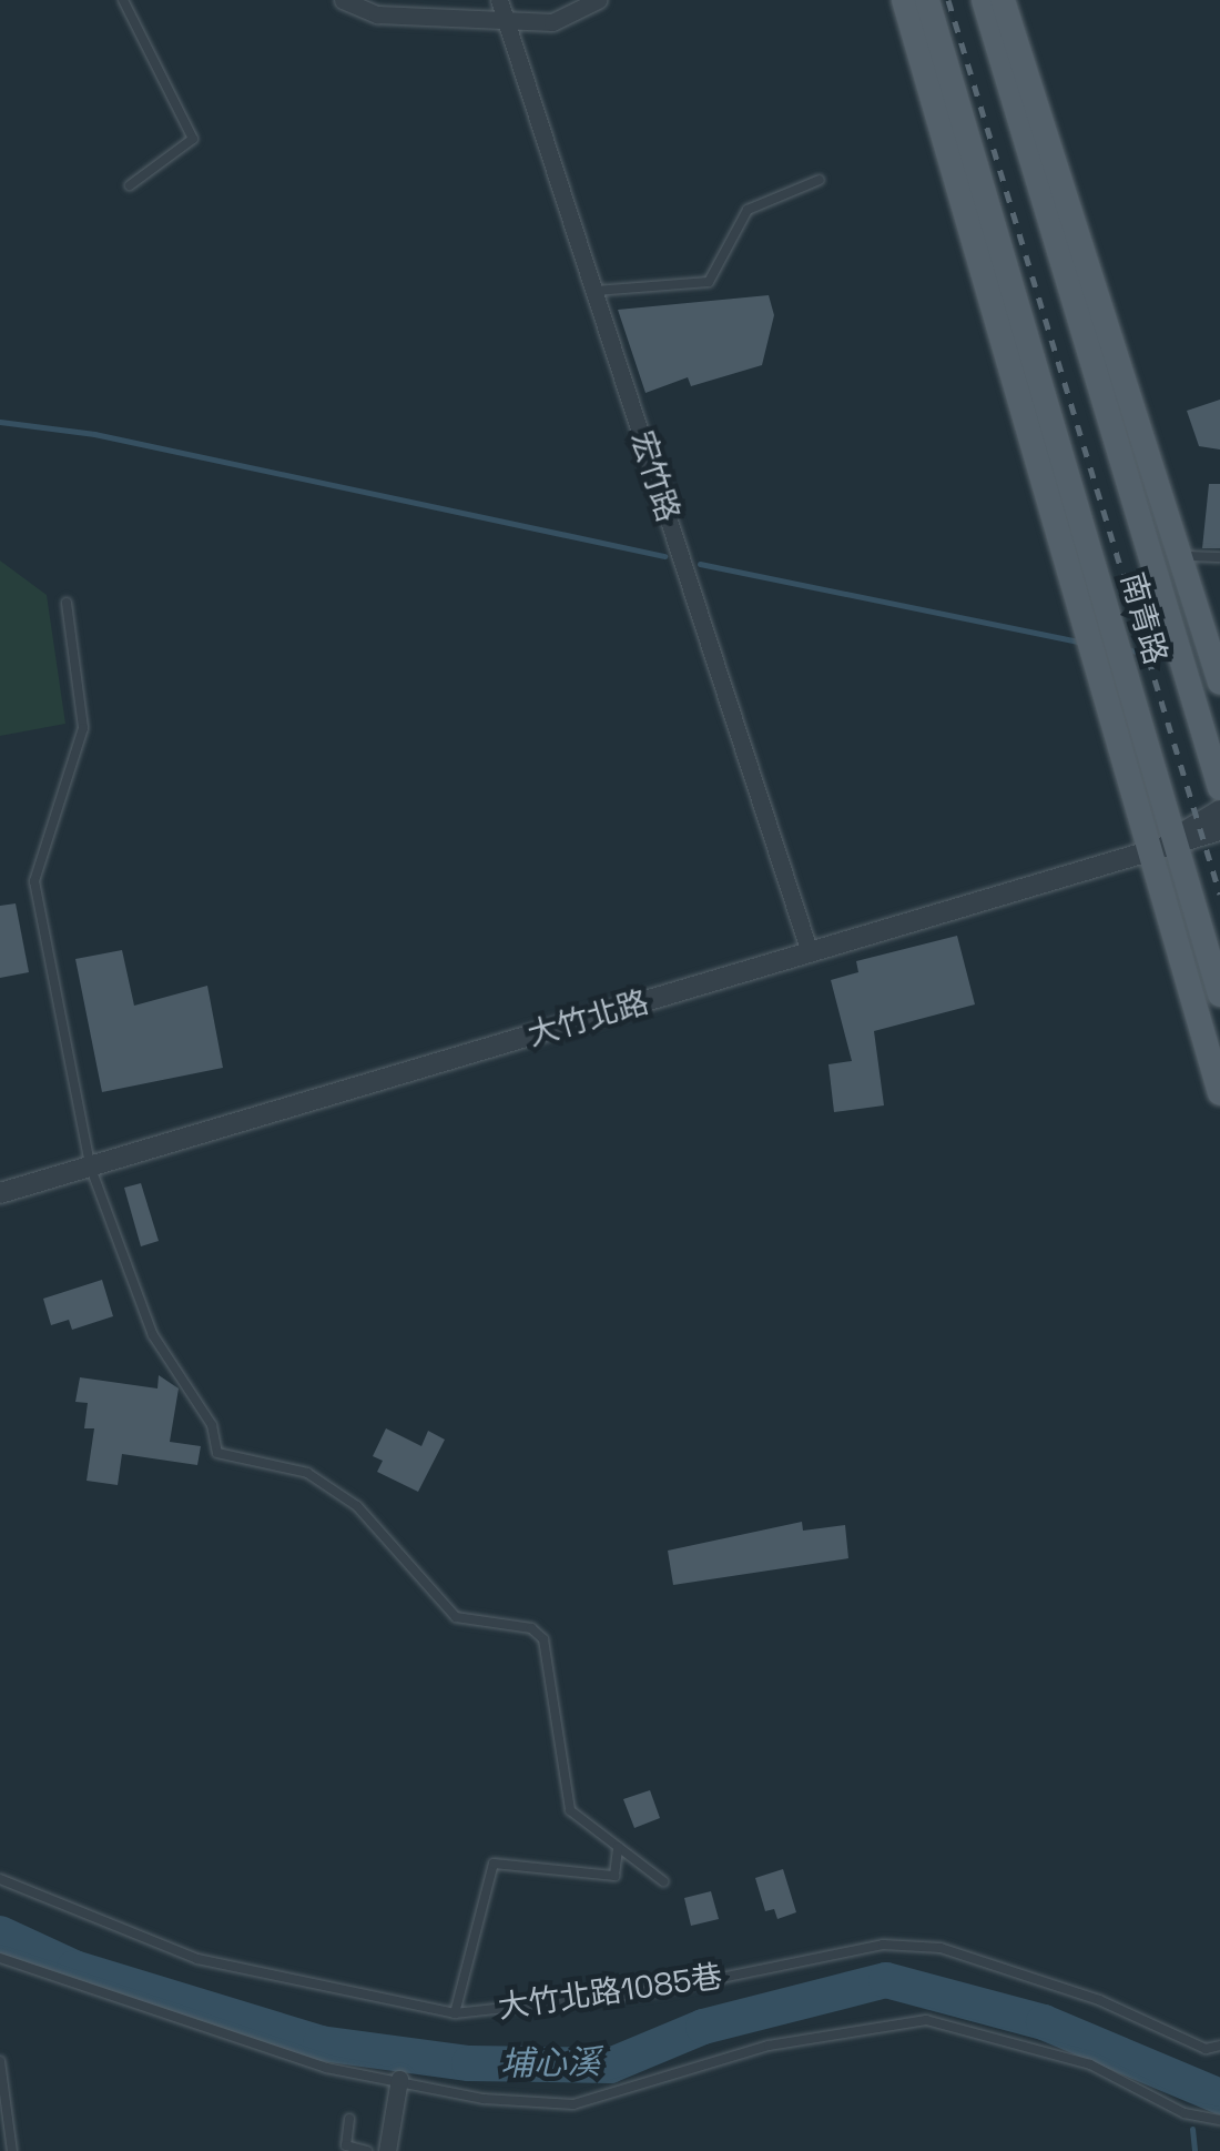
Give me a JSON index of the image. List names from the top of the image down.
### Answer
{
  "streets": {
    "main road": ["南青路"],
    "street": ["宏竹路", "大竹北路"],
    "lane": ["大竹北路1085巷"]
  },
  "crossings": [
    ["宏竹路", "大竹北路"],
    ["南青路", "大竹北路"]
  ],
  "water": ["埔心溪"]
}
